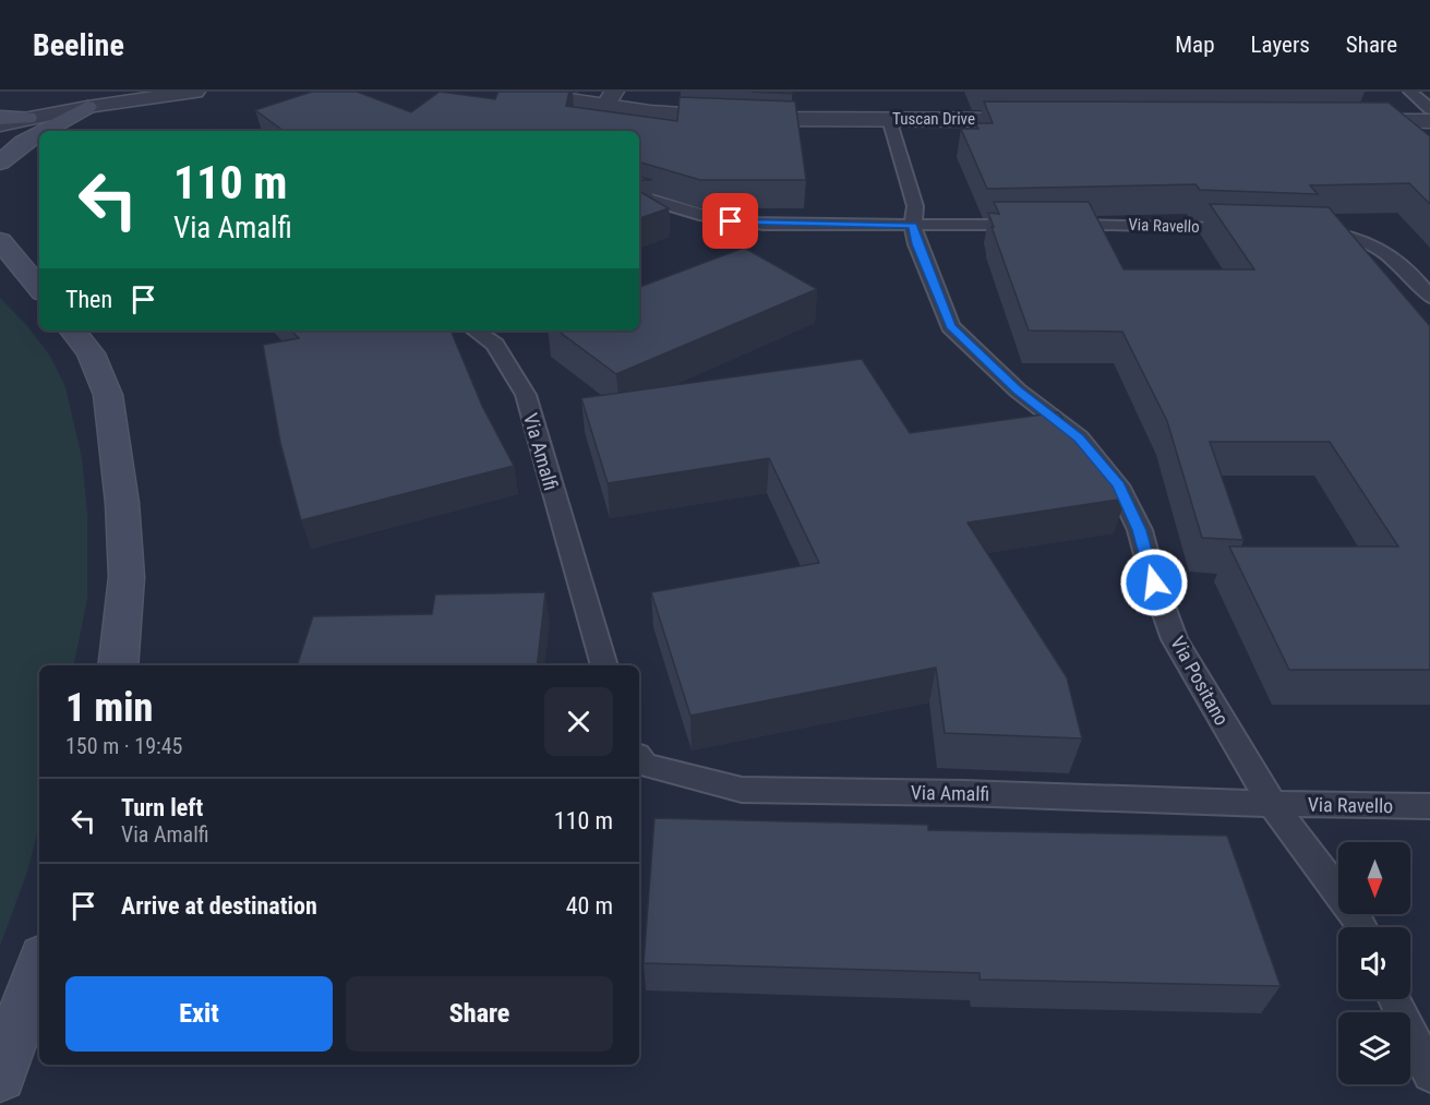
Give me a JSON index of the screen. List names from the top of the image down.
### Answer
{
  "streets": {
    "street": ["Tuscan Drive"],
    "lane": ["Via Ravello", "Via Amalfi", "Via Positano"]
  },
  "crossings": [
    ["Tuscan Drive", "Via Positano"],
    ["Via Ravello", "Via Amalfi"],
    ["Via Ravello", "Via Positano"],
    ["Via Amalfi", "Via Positano"]
  ],
  "north": "bottom",
  "page": {
    "header": "Beeline",
    "nav": ["Map", "Layers", "Share"],
    "turn": ["110 m", "Via Amalfi"],
    "then": "Then",
    "heading": ["1 min", "150 m · 19:45"],
    "list": [
      {
        "name": "Turn left",
        "note": "Via Amalfi",
        "value": "110 m"
      },
      {
        "name": "Arrive at destination",
        "value": "40 m"
      }
    ],
    "buttons": ["Exit", "Share"]
  }
}
